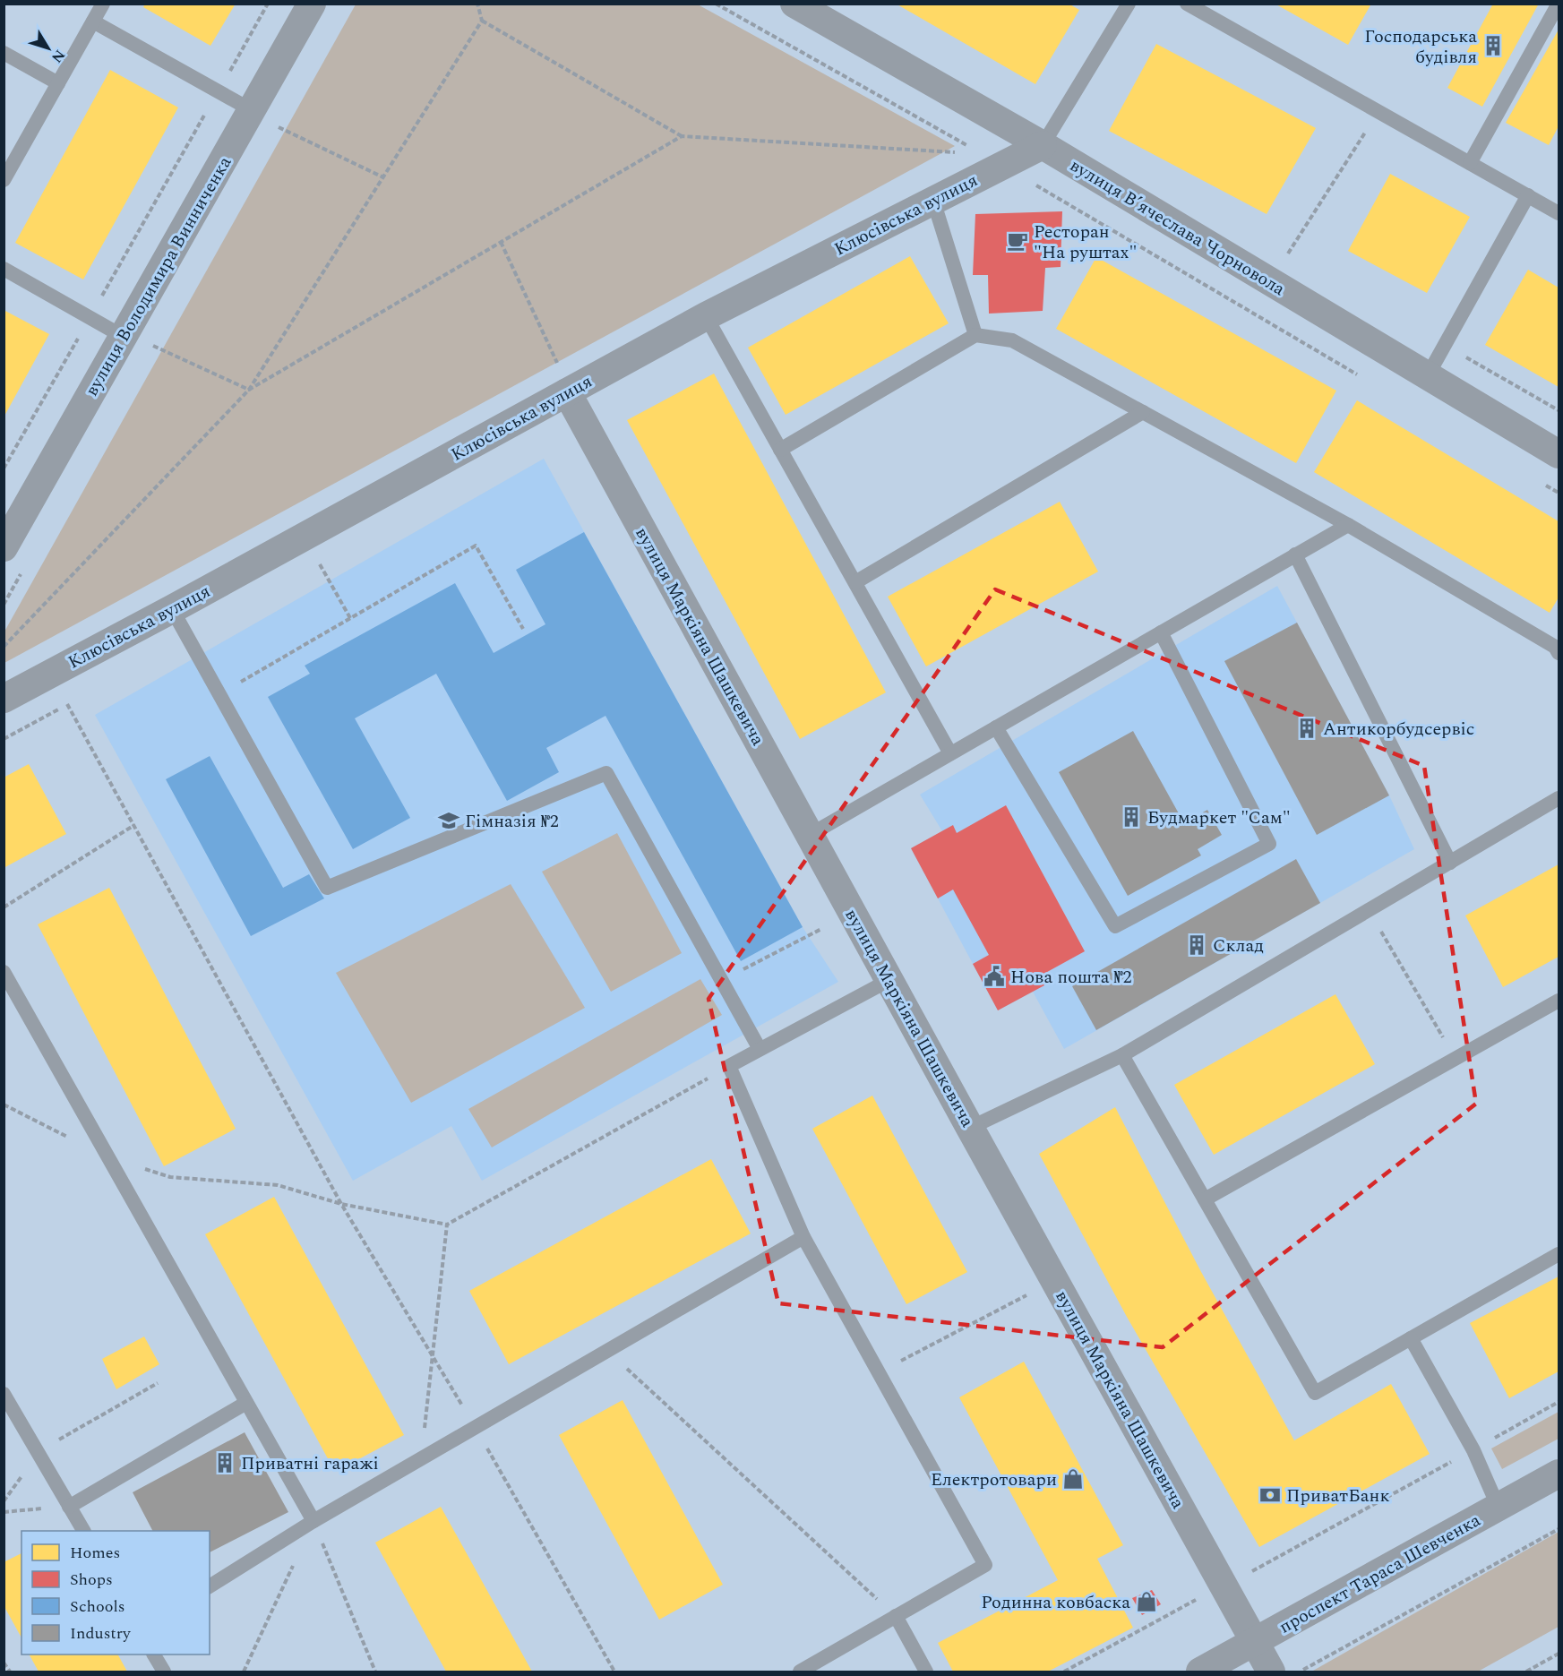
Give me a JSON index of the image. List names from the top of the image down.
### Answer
{
  "streets": {
    "street": [
      "Клюсівська вулиця",
      "вулиця Вʼячеслава Чорновола",
      "вулиця Володимира Винниченка",
      "вулиця Маркіяна Шашкевича",
      "проспект Тараса Шевченка"
    ]
  },
  "crossings": [
    ["Клюсівська вулиця", "вулиця Вʼячеслава Чорновола"],
    ["Клюсівська вулиця", "вулиця Маркіяна Шашкевича"],
    ["вулиця Маркіяна Шашкевича", "проспект Тараса Шевченка"]
  ],
  "places": {
    "building": [
      "Господарська будівля",
      "Антикорбудсервіс",
      "Будмаркет \"Сам\"",
      "Склад",
      "Приватні гаражі"
    ],
    "cafe": ["Ресторан \"На руштах\""],
    "school or university": ["Гімназія №2"],
    "public building": ["Нова пошта №2"],
    "shop": ["Електротовари", "Родинна ковбаска"],
    "bank": ["ПриватБанк"]
  },
  "legend": [
    "Homes",
    "Shops",
    "Schools",
    "Industry"
  ],
  "north": "bottom right"
}
